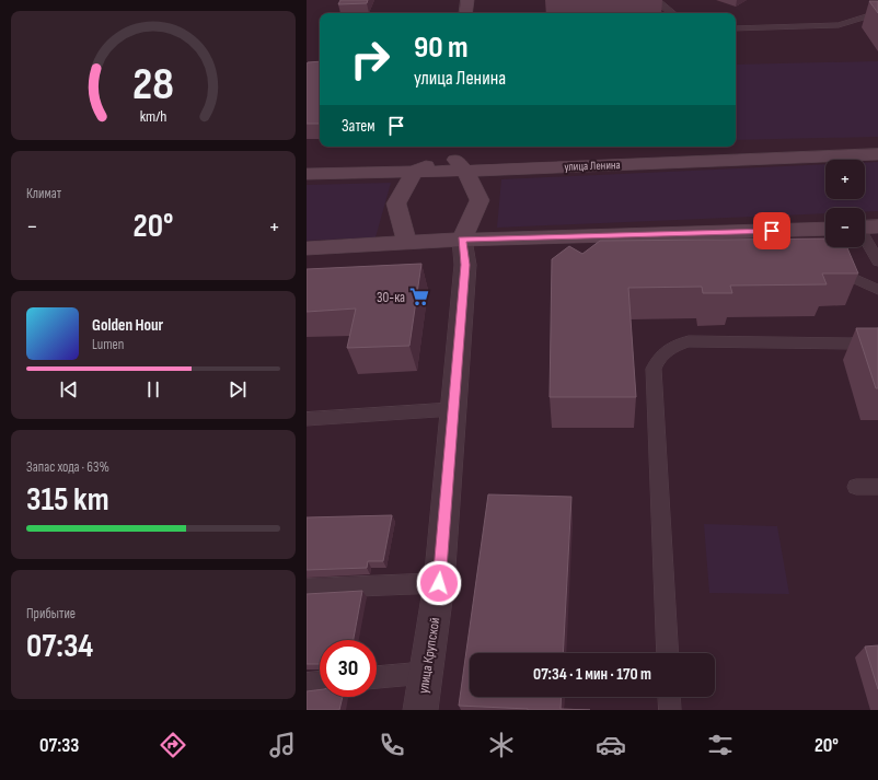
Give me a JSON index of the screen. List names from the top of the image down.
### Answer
{
  "streets": {
    "main road": ["улица Ленина"],
    "street": ["улица Крупской"]
  },
  "crossings": [
    ["улица Ленина", "улица Крупской"]
  ],
  "places": {
    "supermarket": ["30-ка"]
  },
  "page": {
    "turn": ["90 m", "улица Ленина"],
    "then": "Затем",
    "tile": [
      "Климат",
      ["Запас хода · 63%", "315 km"],
      ["Прибытие", "07:34"]
    ],
    "map_buttons": ["+", "−"],
    "heat": ["−", "20°", "+"],
    "song": ["Golden Hour", "Lumen"],
    "limit": "30",
    "trip": "07:34 · 1 мин · 170 m",
    "tabs": ["07:33", "20°"],
    "gauge": ["28", "km/h"]
  }
}
